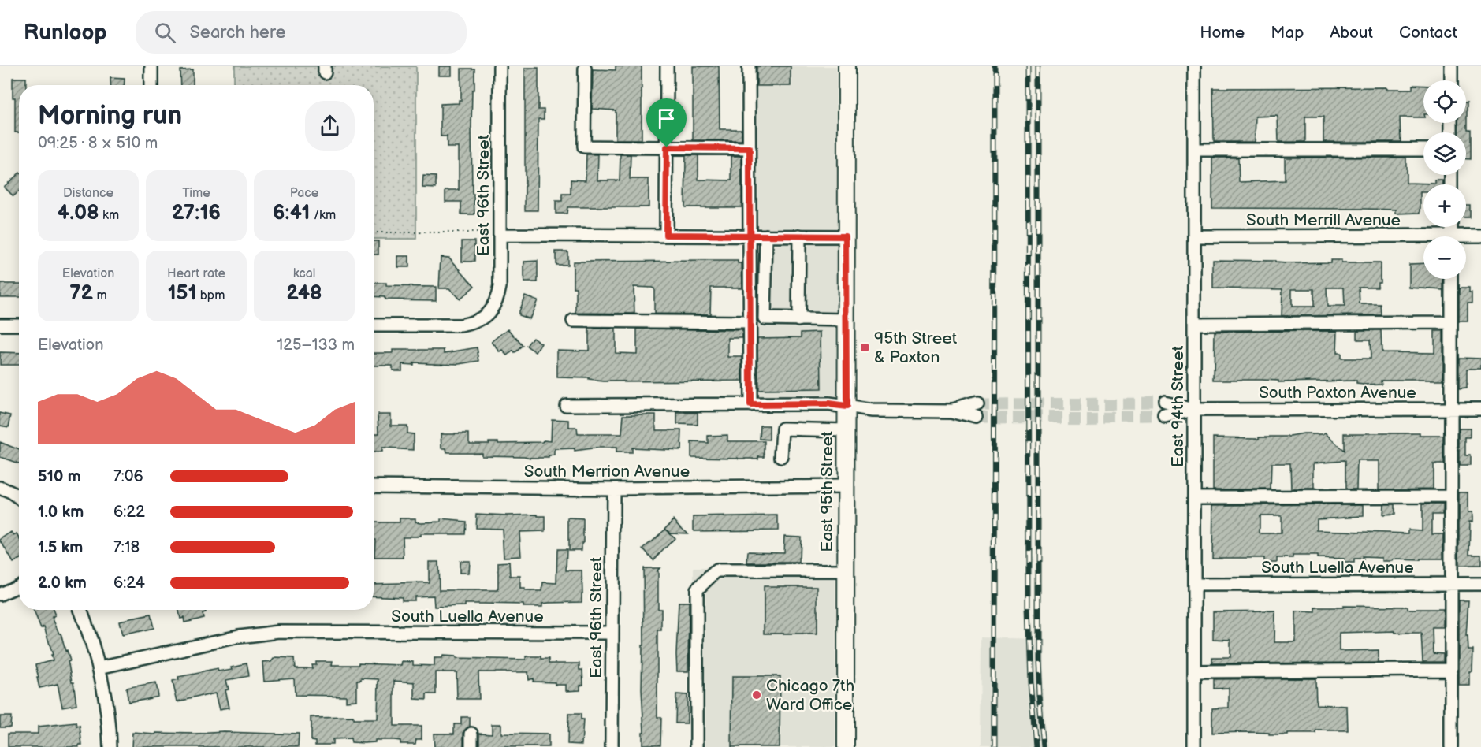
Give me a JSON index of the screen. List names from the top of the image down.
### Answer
{
  "streets": {
    "main road": ["East 95th Street"],
    "street": [
      "East 96th Street",
      "South Merrill Avenue",
      "South Paxton Avenue",
      "East 94th Street",
      "South Merrion Avenue",
      "South Luella Avenue"
    ]
  },
  "crossings": [
    ["East 96th Street", "South Merrion Avenue"],
    ["East 96th Street", "South Luella Avenue"],
    ["South Merrill Avenue", "East 94th Street"],
    ["South Paxton Avenue", "East 94th Street"],
    ["East 94th Street", "South Luella Avenue"],
    ["South Merrion Avenue", "East 95th Street"]
  ],
  "places": {
    "transit": ["95th Street & Paxton"],
    "other": ["Chicago 7th Ward Office"]
  },
  "page": {
    "header": "Runloop",
    "search": "Search here",
    "nav": [
      "Home",
      "Map",
      "About",
      "Contact"
    ],
    "map_buttons": ["+", "−"],
    "heading": ["Morning run", "09:25 · 8 × 510 m"],
    "stats": [
      ["Distance", "4.08 km"],
      ["Time", "27:16"],
      ["Pace", "6:41 /km"],
      ["Elevation", "72 m"],
      ["Heart rate", "151 bpm"],
      ["kcal", "248"]
    ],
    "chart": ["Elevation", "125–133 m"],
    "list": [
      {
        "name": "510 m",
        "note": "7:06"
      },
      {
        "name": "1.0 km",
        "note": "6:22"
      },
      {
        "name": "1.5 km",
        "note": "7:18"
      },
      {
        "name": "2.0 km",
        "note": "6:24"
      }
    ]
  }
}
